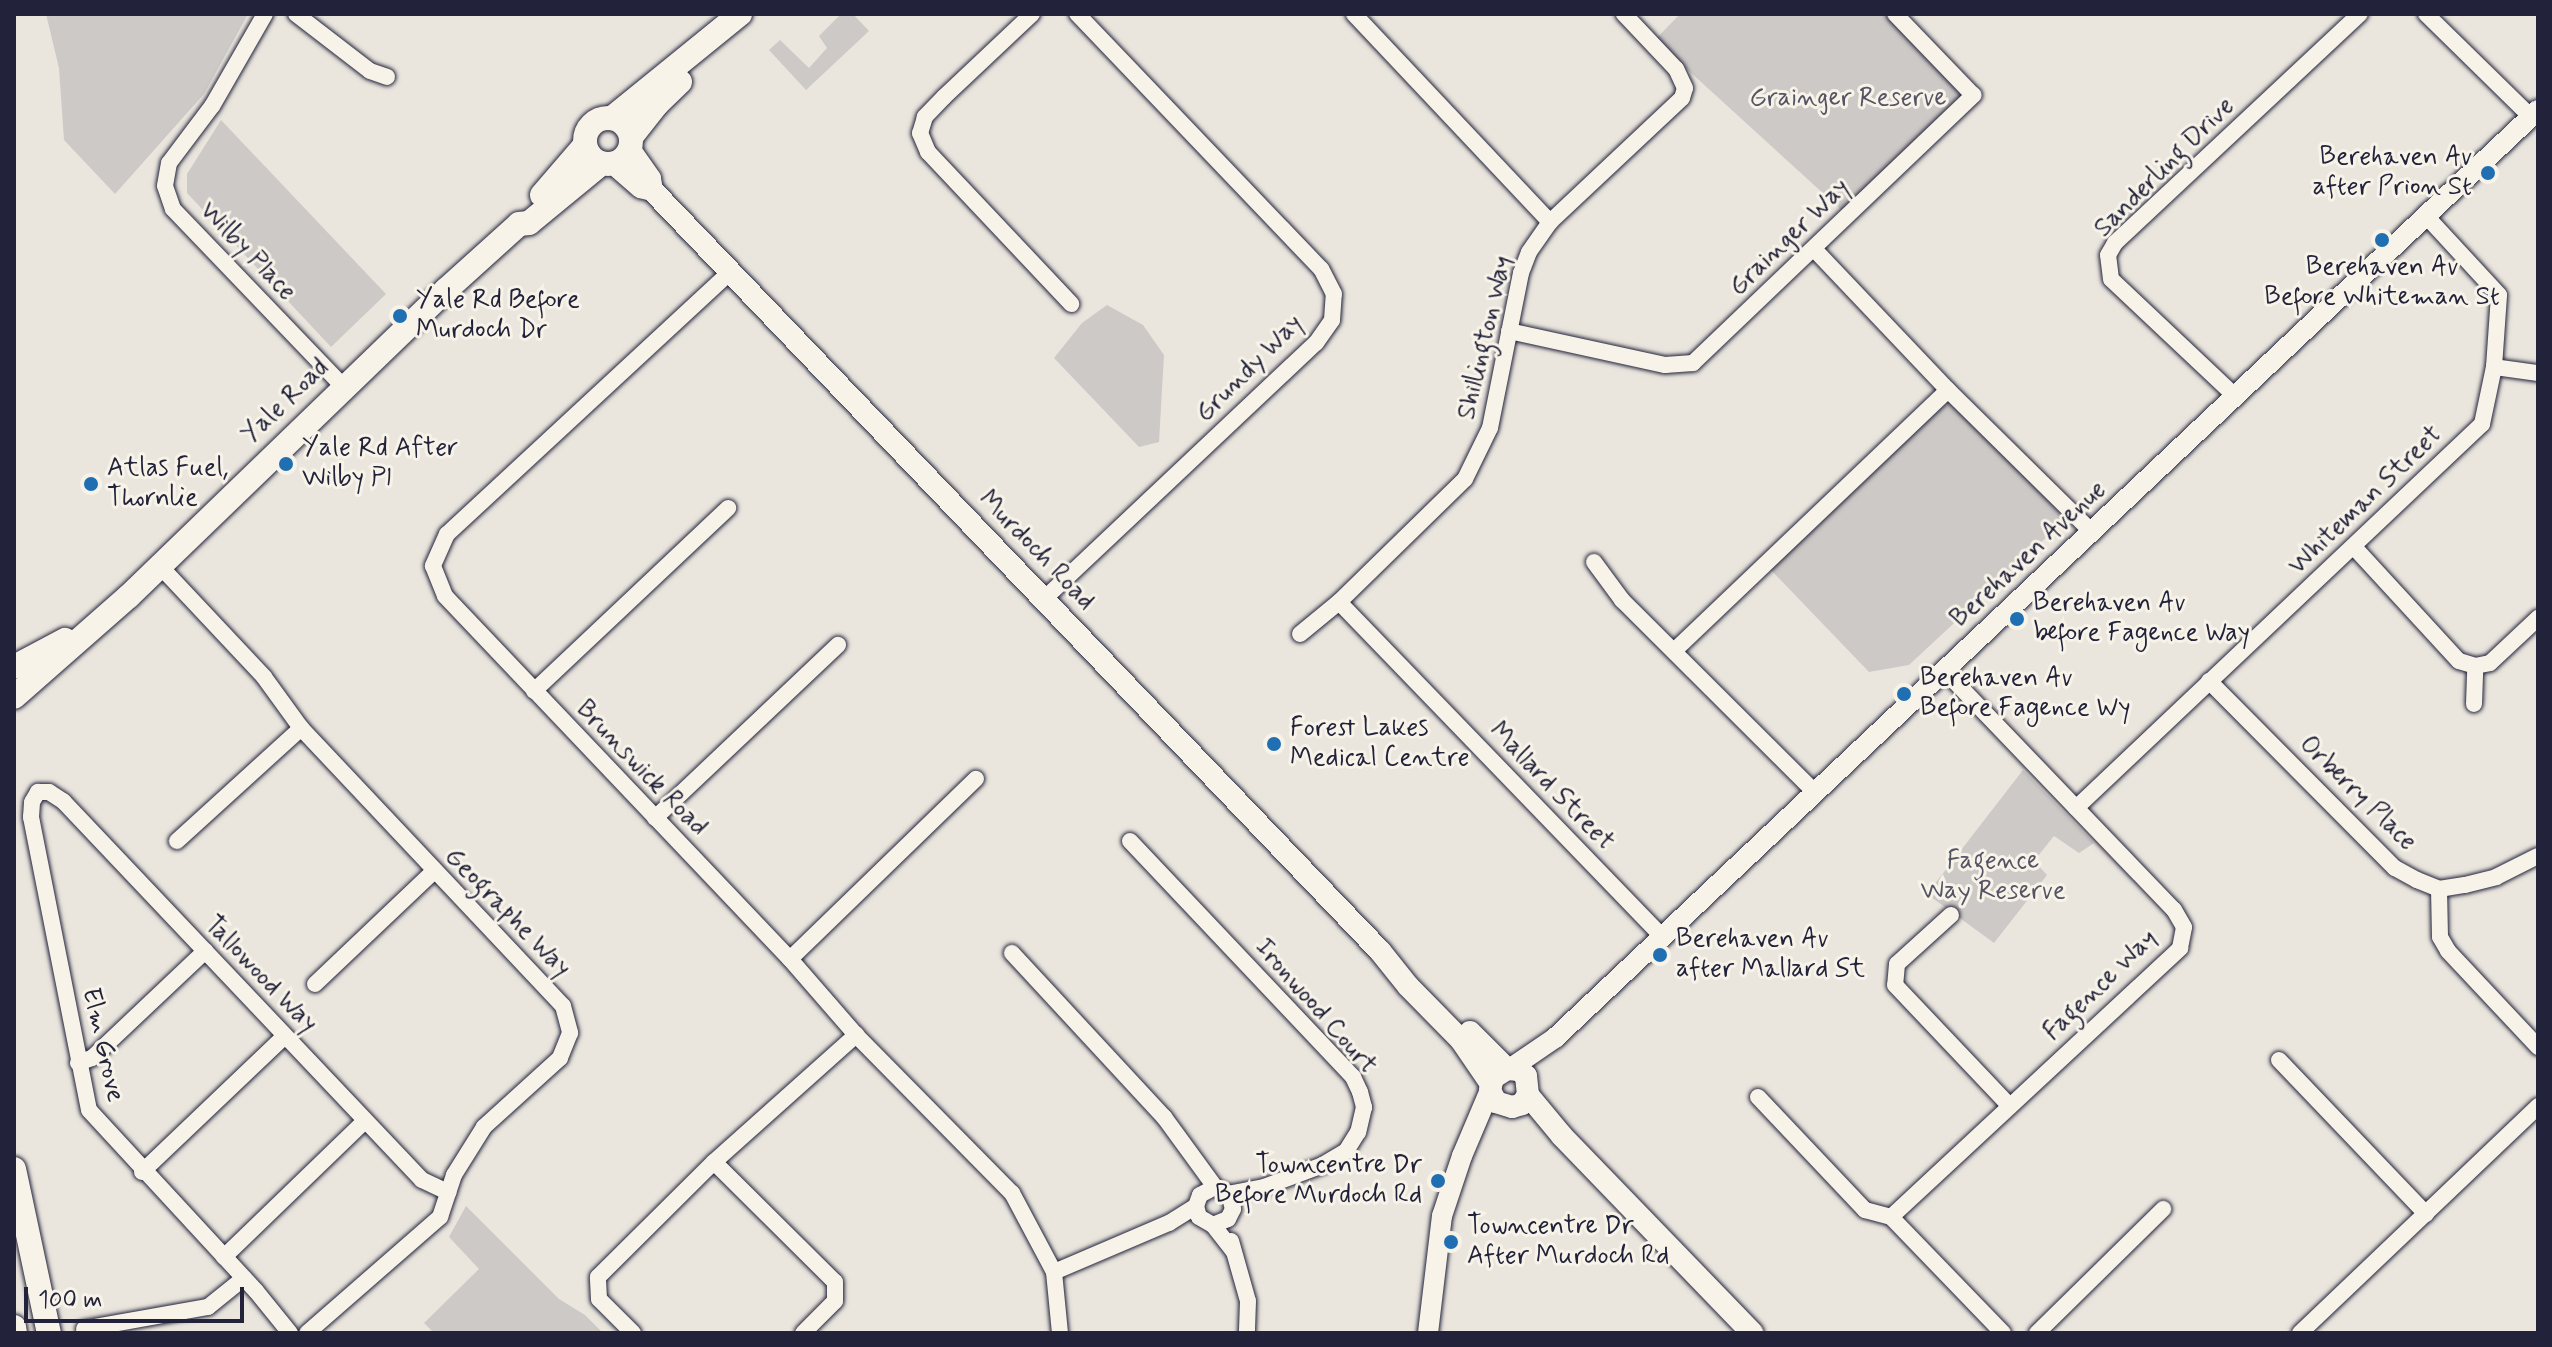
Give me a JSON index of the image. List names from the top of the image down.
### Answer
{
  "streets": {
    "main road": ["Yale Road", "Murdoch Road"],
    "street": [
      "Sanderling Drive",
      "Grainger Way",
      "Wilby Place",
      "Shillington Way",
      "Grundy Way",
      "Whiteman Street",
      "Berehaven Avenue",
      "Brunswick Road",
      "Mallard Street",
      "Orberry Place",
      "Geographe Way",
      "Tallowood Way",
      "Fagence Way",
      "Ironwood Court",
      "Elm Grove"
    ]
  },
  "crossings": [
    ["Sanderling Drive", "Berehaven Avenue"],
    ["Grainger Way", "Shillington Way"],
    ["Wilby Place", "Yale Road"],
    ["Shillington Way", "Mallard Street"],
    ["Grundy Way", "Murdoch Road"],
    ["Yale Road", "Murdoch Road"],
    ["Yale Road", "Geographe Way"],
    ["Whiteman Street", "Berehaven Avenue"],
    ["Whiteman Street", "Orberry Place"],
    ["Whiteman Street", "Fagence Way"],
    ["Murdoch Road", "Berehaven Avenue"],
    ["Murdoch Road", "Brunswick Road"],
    ["Berehaven Avenue", "Mallard Street"],
    ["Berehaven Avenue", "Fagence Way"],
    ["Brunswick Road", "Ironwood Court"],
    ["Geographe Way", "Tallowood Way"],
    ["Tallowood Way", "Elm Grove"]
  ],
  "parks": ["Grainger Reserve", "Fagence Way Reserve"],
  "places": [
    "Berehaven Av after Prion St",
    "Berehaven Av Before Whiteman St",
    "Yale Rd Before Murdoch Dr",
    "Yale Rd After Wilby Pl",
    "Atlas Fuel, Thornlie",
    "Berehaven Av before Fagence Way",
    "Berehaven Av Before Fagence Wy",
    "Forest Lakes Medical Centre",
    "Berehaven Av after Mallard St",
    "Towncentre Dr Before Murdoch Rd",
    "Towncentre Dr After Murdoch Rd"
  ],
  "scale_bar": "100 m"
}
